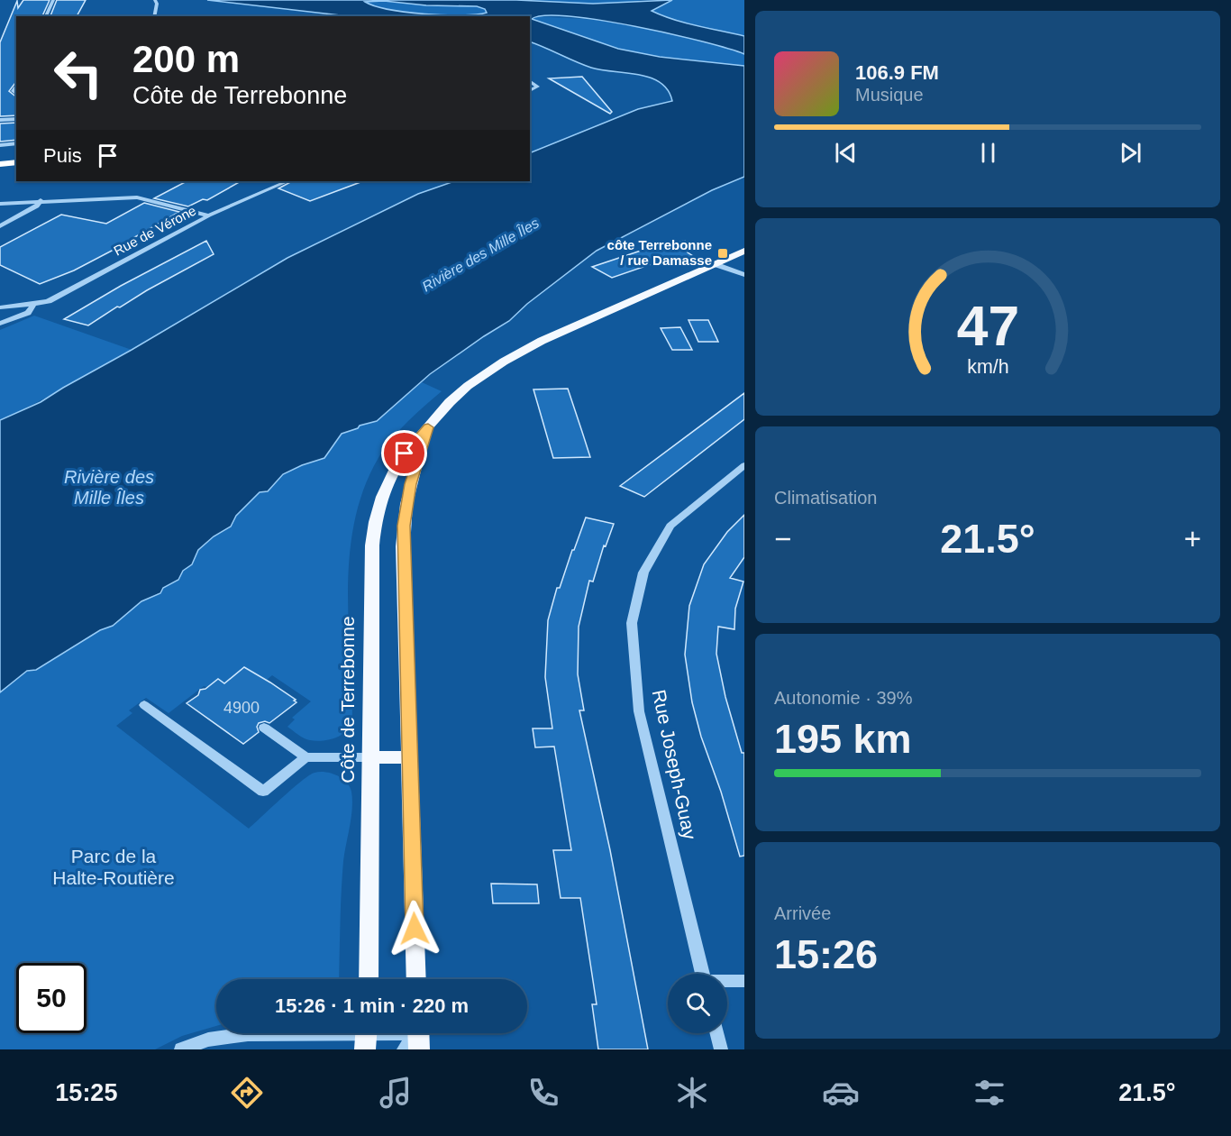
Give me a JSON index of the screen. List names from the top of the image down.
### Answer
{
  "streets": {
    "main road": ["Côte de Terrebonne"],
    "street": ["Rue de Vérone", "Rue Joseph-Guay"]
  },
  "water": ["Rivière des Mille Îles"],
  "parks": ["Parc de la Halte-Routière"],
  "places": {
    "transit": ["côte Terrebonne / rue Damasse"]
  },
  "house_numbers": ["4900"],
  "page": {
    "turn": ["200 m", "Côte de Terrebonne"],
    "song": ["106.9 FM", "Musique"],
    "then": "Puis",
    "tile": [
      "Climatisation",
      ["Autonomie · 39%", "195 km"],
      ["Arrivée", "15:26"]
    ],
    "heat": ["−", "21.5°", "+"],
    "limit": "50",
    "trip": "15:26 · 1 min · 220 m",
    "tabs": ["15:25", "21.5°"],
    "gauge": ["47", "km/h"]
  }
}
